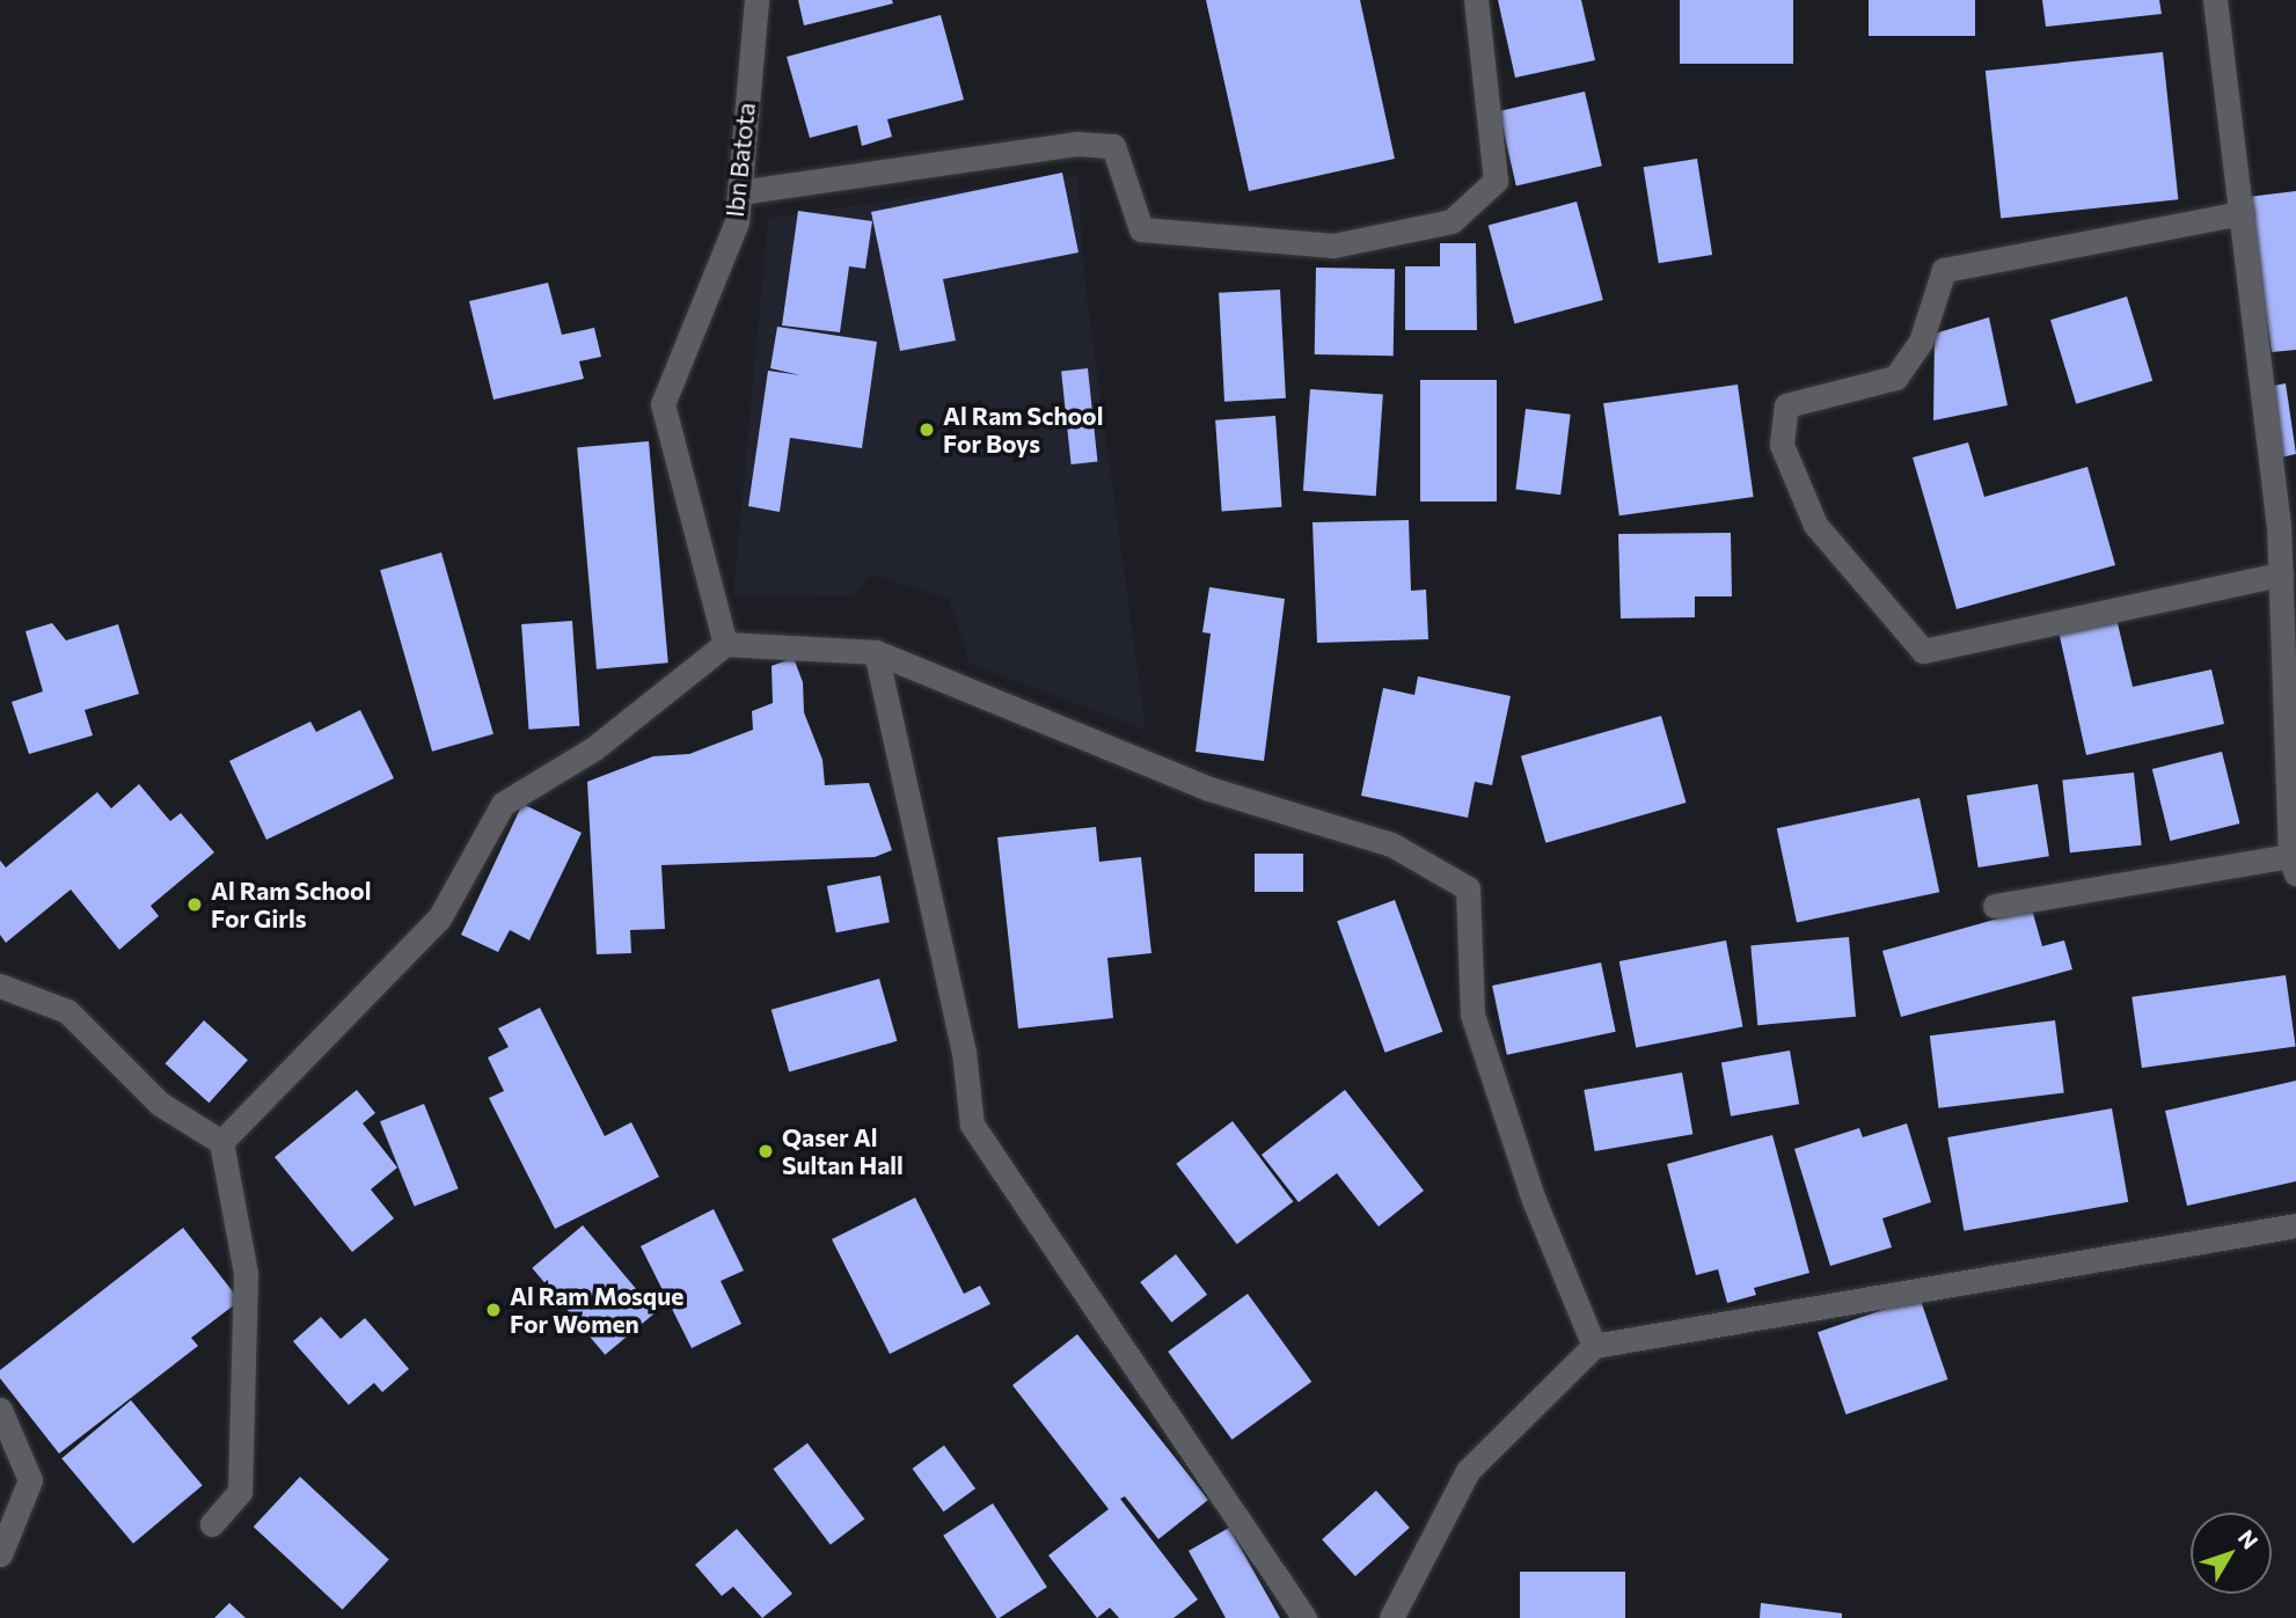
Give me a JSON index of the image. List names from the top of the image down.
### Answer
{
  "streets": {
    "street": ["Ibn Batota"]
  },
  "places": [
    "Al Ram School For Boys",
    "Al Ram School For Girls",
    "Qaser Al Sultan Hall",
    "Al Ram Mosque For Women"
  ],
  "north": "top right"
}
